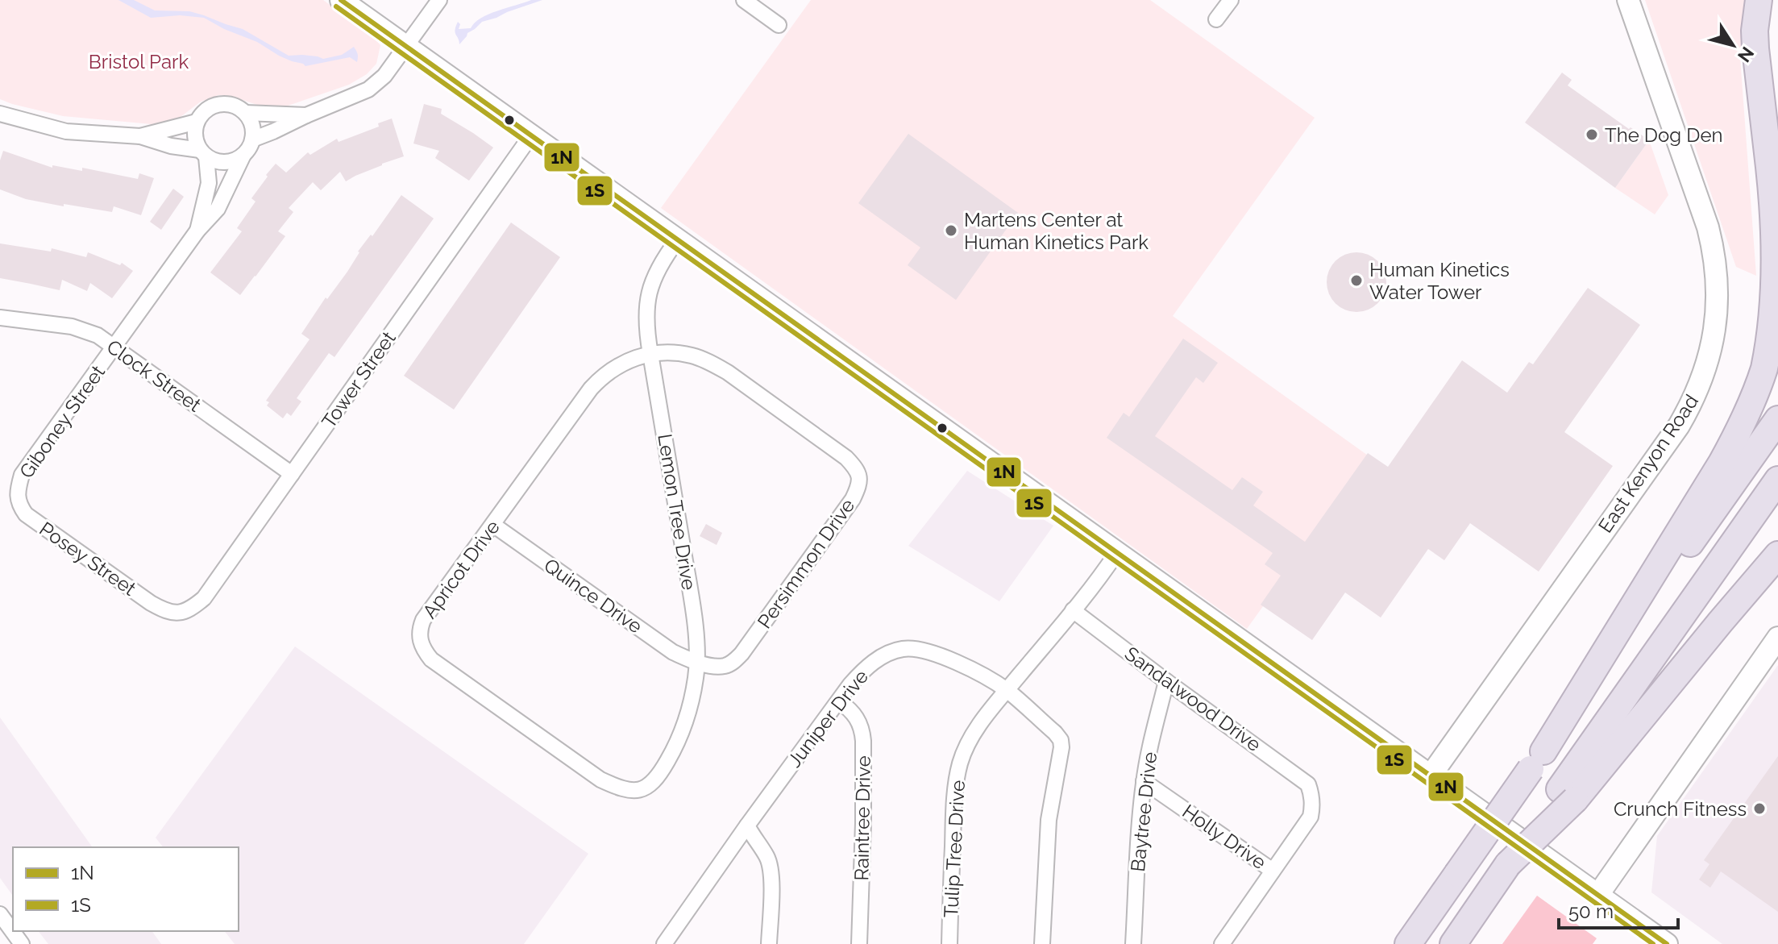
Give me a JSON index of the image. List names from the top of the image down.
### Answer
{
  "streets": {
    "main road": ["East Kenyon Road"],
    "street": [
      "Clock Street",
      "Tower Street",
      "Giboney Street",
      "Lemon Tree Drive",
      "Posey Street",
      "Persimmon Drive",
      "Apricot Drive",
      "Quince Drive",
      "Sandalwood Drive",
      "Juniper Drive",
      "Baytree Drive",
      "Raintree Drive",
      "Holly Drive",
      "Tulip Tree Drive"
    ]
  },
  "crossings": [
    ["Clock Street", "Tower Street"],
    ["Clock Street", "Giboney Street"],
    ["Tower Street", "Posey Street"],
    ["Giboney Street", "Posey Street"],
    ["Lemon Tree Drive", "Persimmon Drive"],
    ["Lemon Tree Drive", "Apricot Drive"],
    ["Lemon Tree Drive", "Quince Drive"],
    ["Persimmon Drive", "Apricot Drive"],
    ["Persimmon Drive", "Quince Drive"],
    ["Apricot Drive", "Quince Drive"],
    ["Sandalwood Drive", "Baytree Drive"],
    ["Sandalwood Drive", "Holly Drive"],
    ["Juniper Drive", "Raintree Drive"],
    ["Juniper Drive", "Tulip Tree Drive"],
    ["Baytree Drive", "Holly Drive"]
  ],
  "parks": ["Bristol Park"],
  "places": [
    "The Dog Den",
    "Martens Center at Human Kinetics Park",
    "Human Kinetics Water Tower",
    "Crunch Fitness"
  ],
  "lines": ["transit line 1N", "transit line 1S"],
  "legend": ["1N", "1S"],
  "scale_bar": "50 m",
  "north": "bottom right"
}
